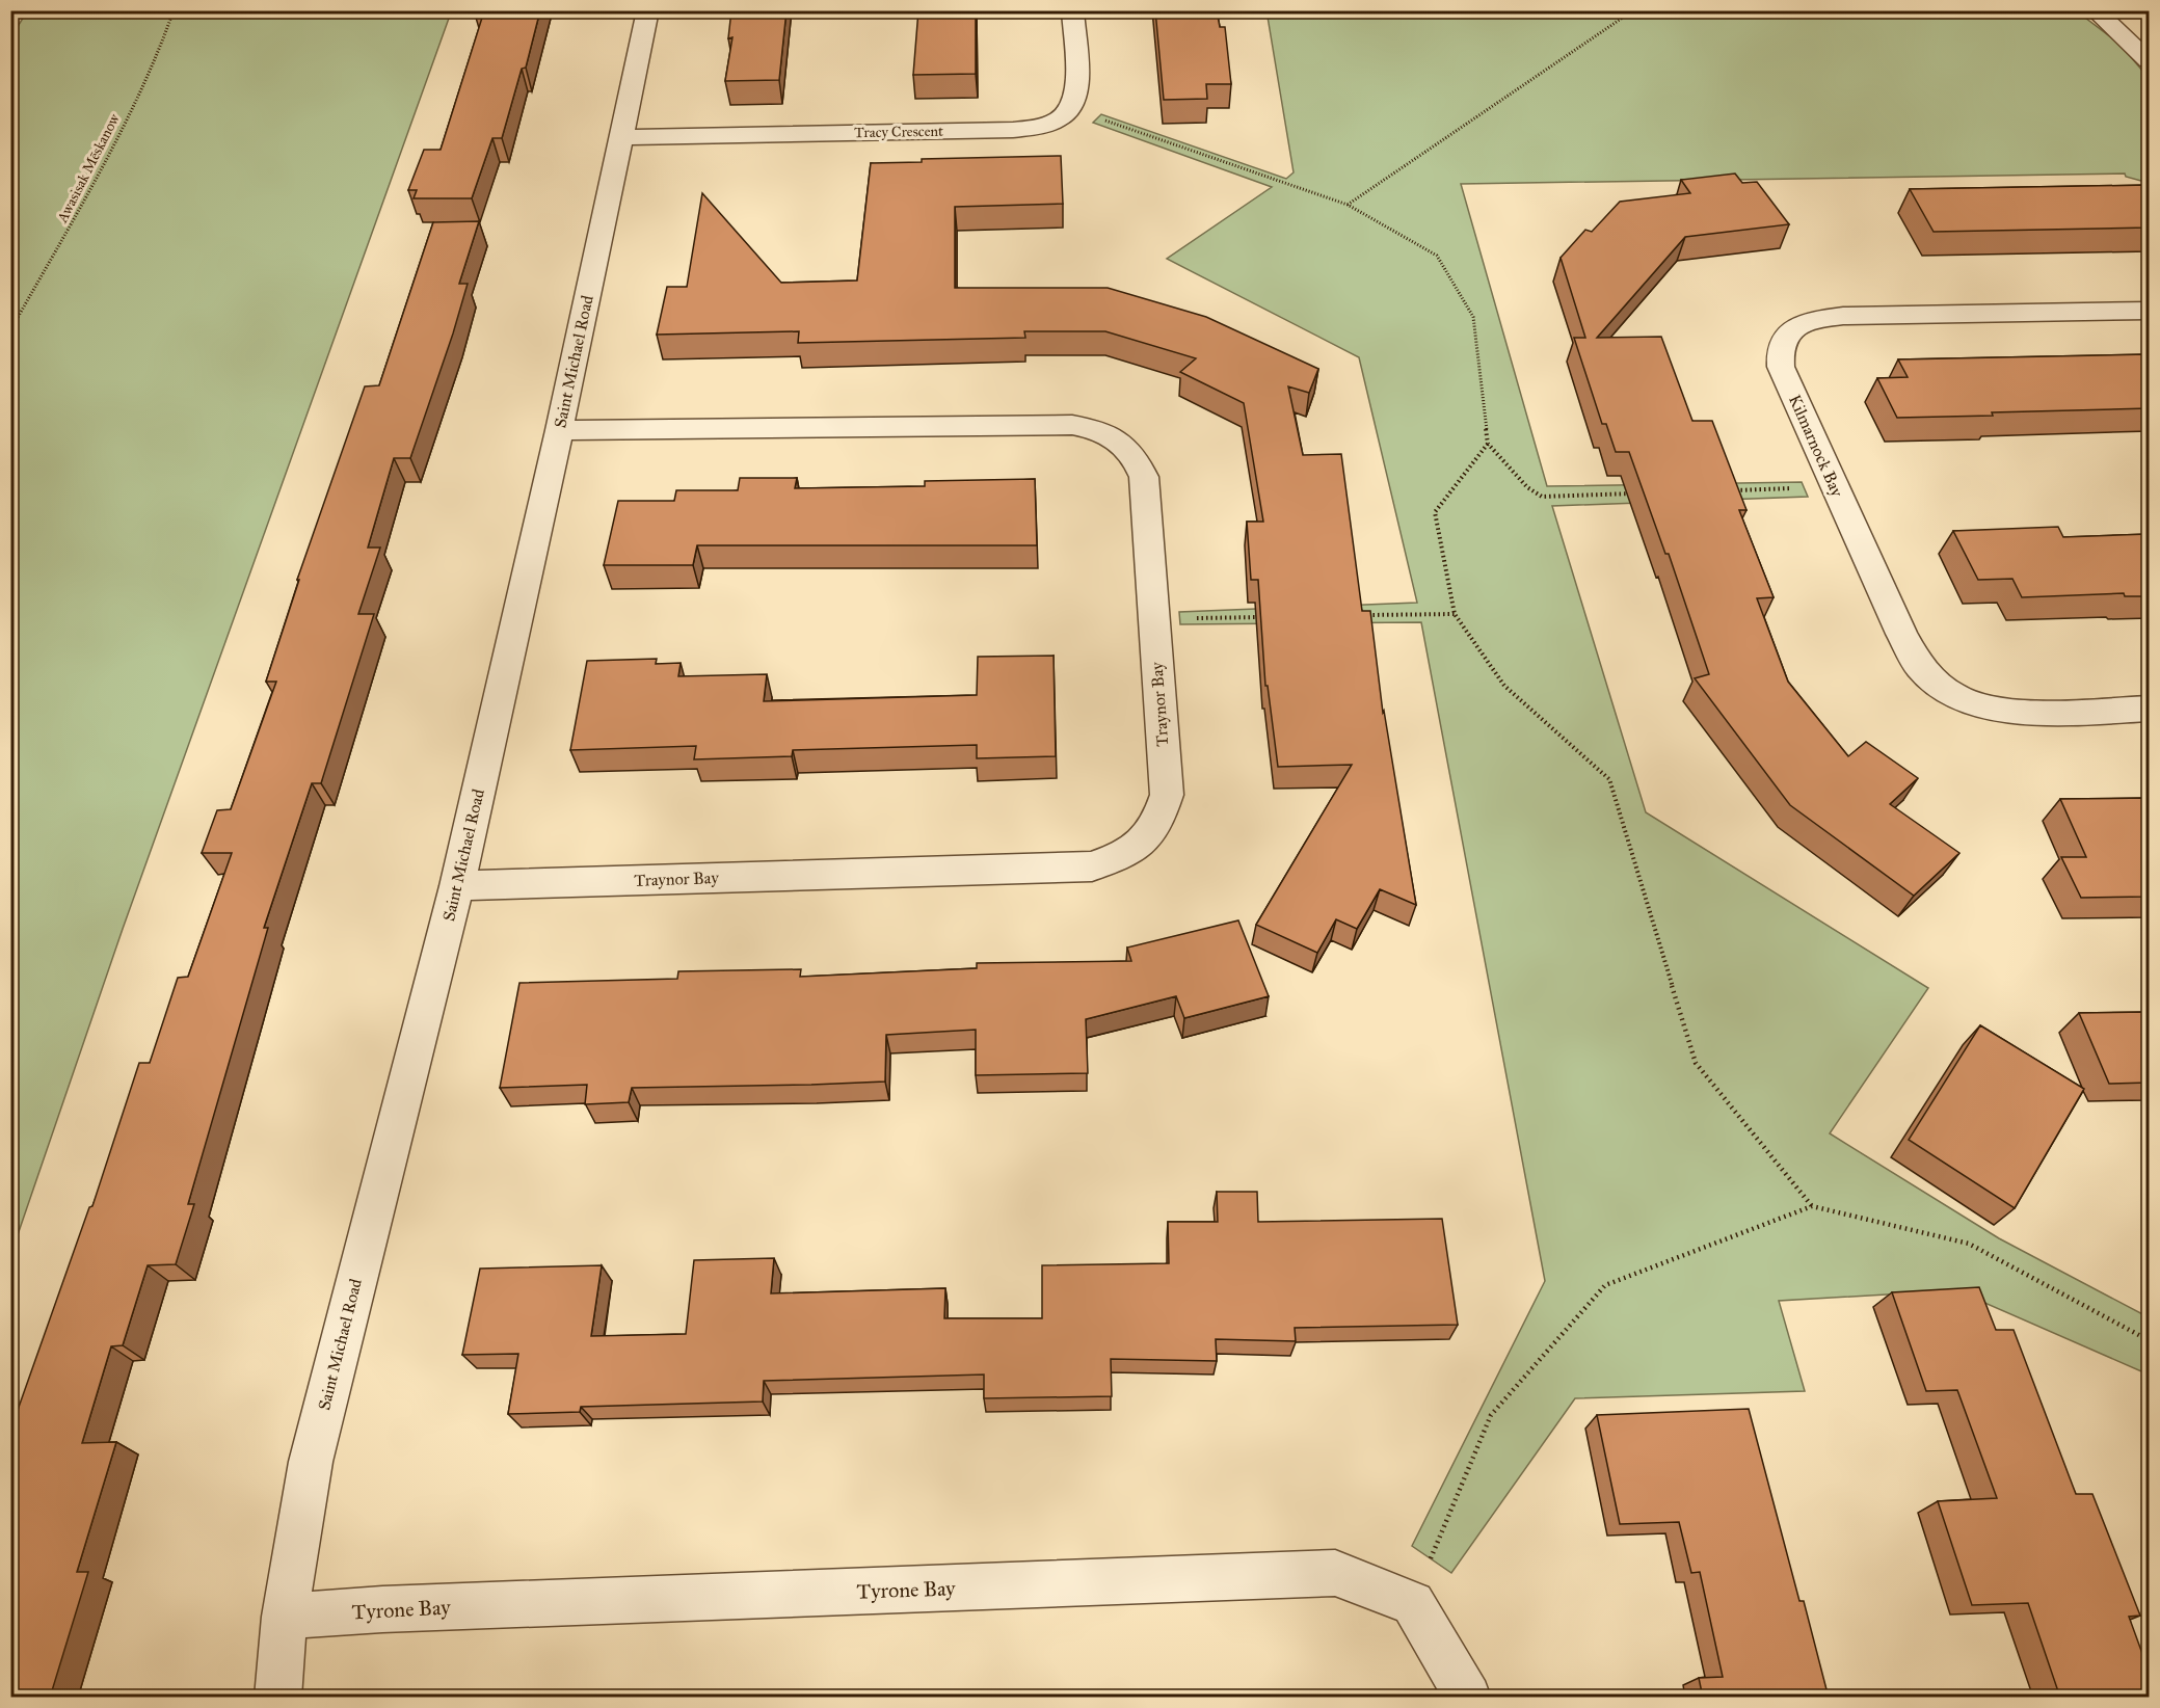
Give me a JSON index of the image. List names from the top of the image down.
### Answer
{
  "streets": {
    "street": [
      "Tracy Crescent",
      "Saint Michael Road",
      "Kilmarnock Bay",
      "Traynor Bay",
      "Tyrone Bay"
    ],
    "path": ["Awasisak Mēskanow"]
  },
  "crossings": [
    ["Tracy Crescent", "Saint Michael Road"],
    ["Saint Michael Road", "Traynor Bay"],
    ["Saint Michael Road", "Tyrone Bay"]
  ]
}
